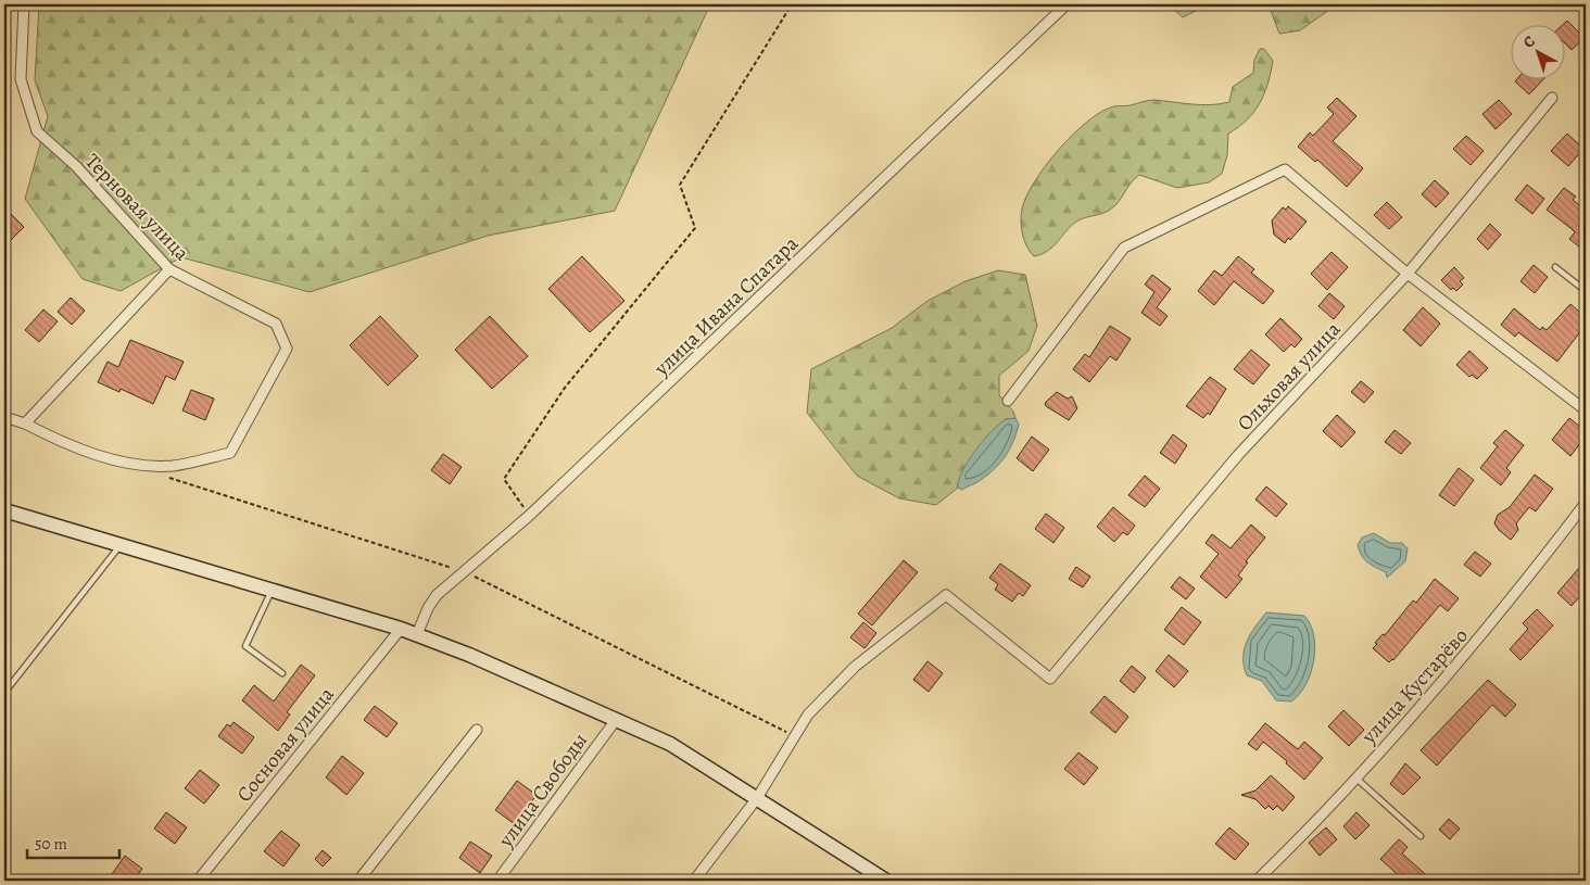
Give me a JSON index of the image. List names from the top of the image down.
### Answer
{
  "streets": {
    "street": [
      "Терновая улица",
      "улица Ивана Спатара",
      "Ольховая улица",
      "улица Кустарёво",
      "Сосновая улица",
      "улица Свободы"
    ]
  },
  "scale_bar": "50 m",
  "north": "top left"
}
